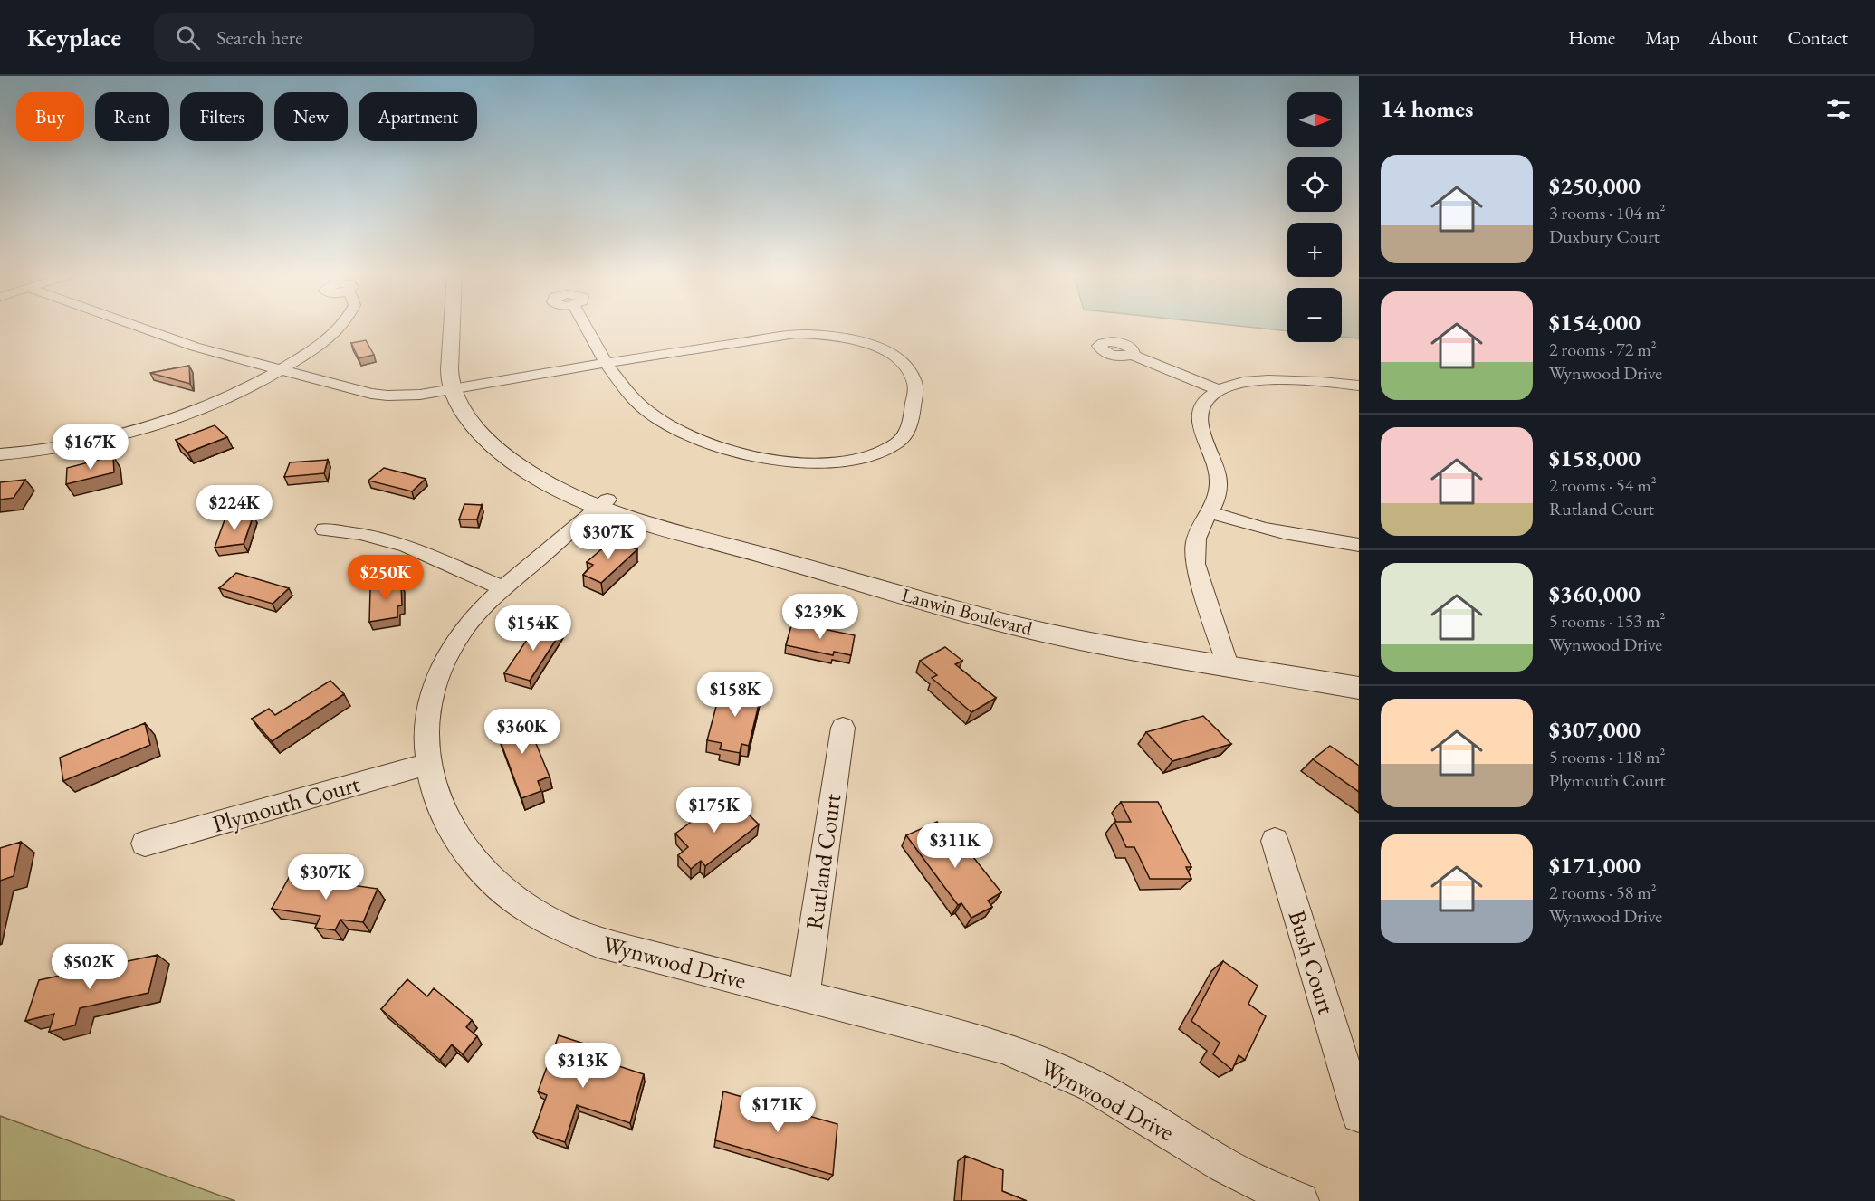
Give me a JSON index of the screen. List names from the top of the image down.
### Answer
{
  "streets": {
    "street": [
      "Lanwin Boulevard",
      "Plymouth Court",
      "Rutland Court",
      "Wynwood Drive",
      "Bush Court"
    ]
  },
  "crossings": [
    ["Lanwin Boulevard", "Wynwood Drive"],
    ["Plymouth Court", "Wynwood Drive"],
    ["Rutland Court", "Wynwood Drive"]
  ],
  "north": "right",
  "page": {
    "header": "Keyplace",
    "search": "Search here",
    "nav": [
      "Home",
      "Map",
      "About",
      "Contact"
    ],
    "heading": "14 homes",
    "map_buttons": ["+", "−"],
    "chip": [
      "Buy",
      "Rent",
      "Filters",
      "New",
      "Apartment"
    ],
    "list": [
      {
        "name": "$250,000",
        "note": "3 rooms · 104 m² · Duxbury Court"
      },
      {
        "name": "$154,000",
        "note": "2 rooms · 72 m² · Wynwood Drive"
      },
      {
        "name": "$158,000",
        "note": "2 rooms · 54 m² · Rutland Court"
      },
      {
        "name": "$360,000",
        "note": "5 rooms · 153 m² · Wynwood Drive"
      },
      {
        "name": "$307,000",
        "note": "5 rooms · 118 m² · Plymouth Court"
      },
      {
        "name": "$171,000",
        "note": "2 rooms · 58 m² · Wynwood Drive"
      }
    ],
    "price": [
      "$167K",
      "$224K",
      "$307K",
      "$250K",
      "$239K",
      "$154K",
      "$158K",
      "$360K",
      "$175K",
      "$311K",
      "$307K",
      "$502K",
      "$313K",
      "$171K"
    ]
  }
}
